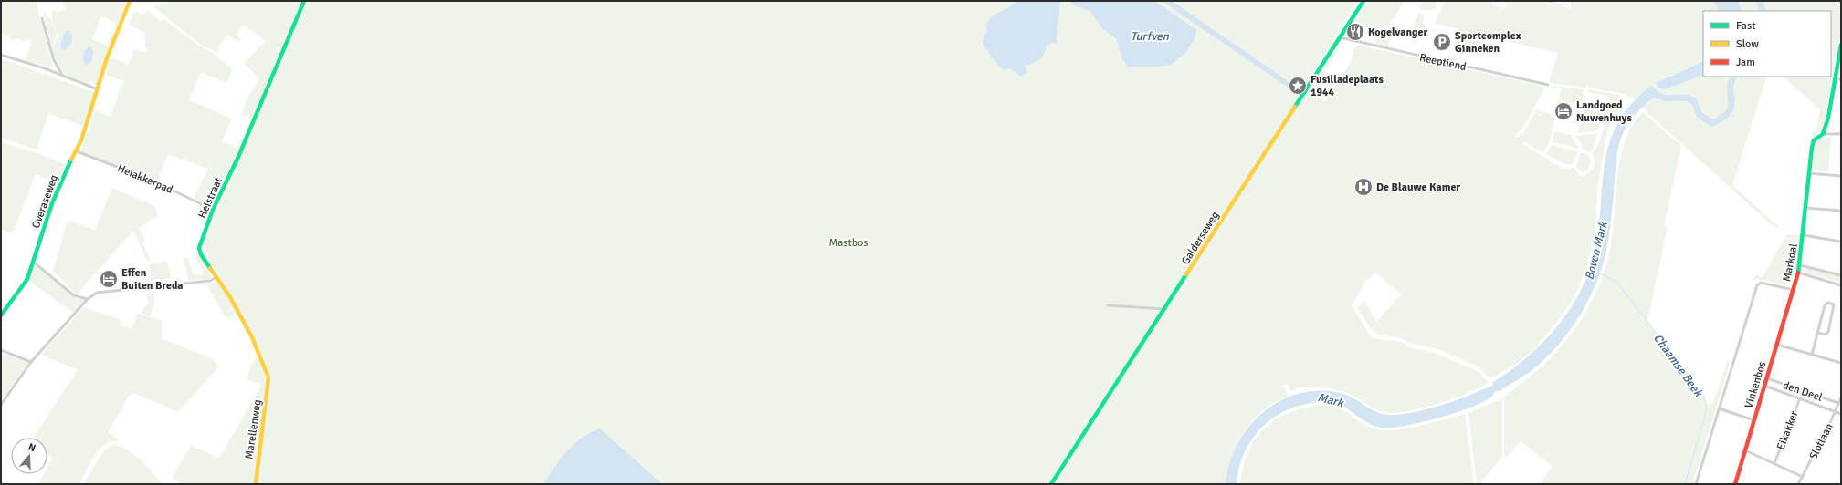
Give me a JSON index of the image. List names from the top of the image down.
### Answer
{
  "streets": {
    "street": [
      "Reeptiend",
      "Heiakkerpad",
      "Heistraat",
      "Overaseweg",
      "Galderseweg",
      "Markdal",
      "Vinkenbos",
      "den Deel",
      "Marellenweg",
      "Eikakker",
      "Slotlaan"
    ]
  },
  "crossings": [
    ["Reeptiend", "Galderseweg"],
    ["Heiakkerpad", "Heistraat"],
    ["Heiakkerpad", "Overaseweg"],
    ["Heistraat", "Marellenweg"],
    ["Markdal", "Vinkenbos"],
    ["Vinkenbos", "den Deel"],
    ["den Deel", "Eikakker"],
    ["den Deel", "Slotlaan"]
  ],
  "water": [
    "Turfven",
    "Boven Mark",
    "Chaamse Beek",
    "Mark"
  ],
  "parks": ["Mastbos"],
  "places": {
    "restaurant": ["Kogelvanger"],
    "parking": ["Sportcomplex Ginneken"],
    "place": ["Fusilladeplaats 1944"],
    "hotel": ["Landgoed Nuwenhuys", "Effen Buiten Breda"],
    "hospital": ["De Blauwe Kamer"]
  },
  "legend": ["Fast", "Slow", "Jam"],
  "north": "top"
}
